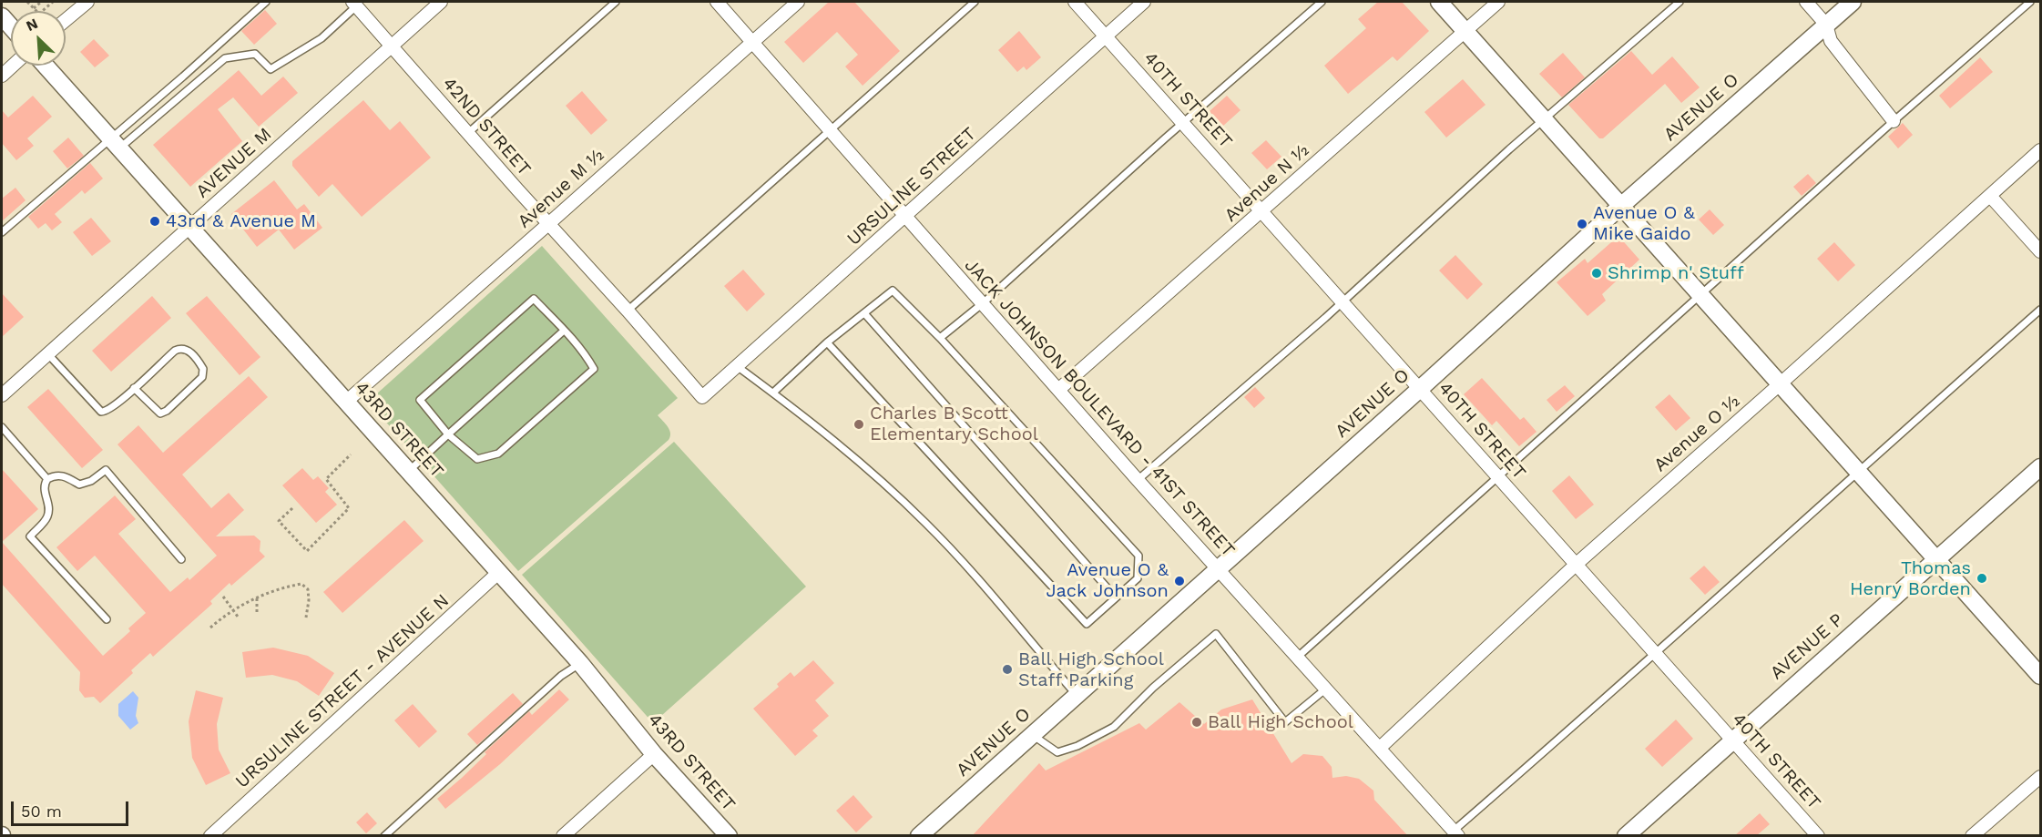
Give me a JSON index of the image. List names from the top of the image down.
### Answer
{
  "streets": {
    "main road": ["AVENUE O", "43RD STREET", "AVENUE P"],
    "street": [
      "40TH STREET",
      "42ND STREET",
      "AVENUE M",
      "Avenue N ½",
      "URSULINE STREET",
      "Avenue M ½",
      "JACK JOHNSON BOULEVARD - 41ST STREET",
      "Avenue O ½",
      "URSULINE STREET - AVENUE N"
    ]
  },
  "crossings": [
    ["40TH STREET", "AVENUE O"],
    ["40TH STREET", "Avenue N ½"],
    ["40TH STREET", "URSULINE STREET"],
    ["40TH STREET", "Avenue O ½"],
    ["40TH STREET", "AVENUE P"],
    ["AVENUE O", "JACK JOHNSON BOULEVARD - 41ST STREET"],
    ["42ND STREET", "AVENUE M"],
    ["42ND STREET", "URSULINE STREET"],
    ["42ND STREET", "Avenue M ½"],
    ["AVENUE M", "43RD STREET"],
    ["Avenue N ½", "JACK JOHNSON BOULEVARD - 41ST STREET"],
    ["URSULINE STREET", "JACK JOHNSON BOULEVARD - 41ST STREET"],
    ["Avenue M ½", "JACK JOHNSON BOULEVARD - 41ST STREET"],
    ["Avenue M ½", "43RD STREET"],
    ["JACK JOHNSON BOULEVARD - 41ST STREET", "Avenue O ½"],
    ["43RD STREET", "URSULINE STREET - AVENUE N"]
  ],
  "places": [
    "43rd & Avenue M",
    "Avenue O & Mike Gaido",
    "Shrimp n' Stuff",
    "Charles B Scott Elementary School",
    "Thomas Henry Borden",
    "Avenue O & Jack Johnson",
    "Ball High School Staff Parking",
    "Ball High School"
  ],
  "scale_bar": "50 m",
  "north": "top left"
}
